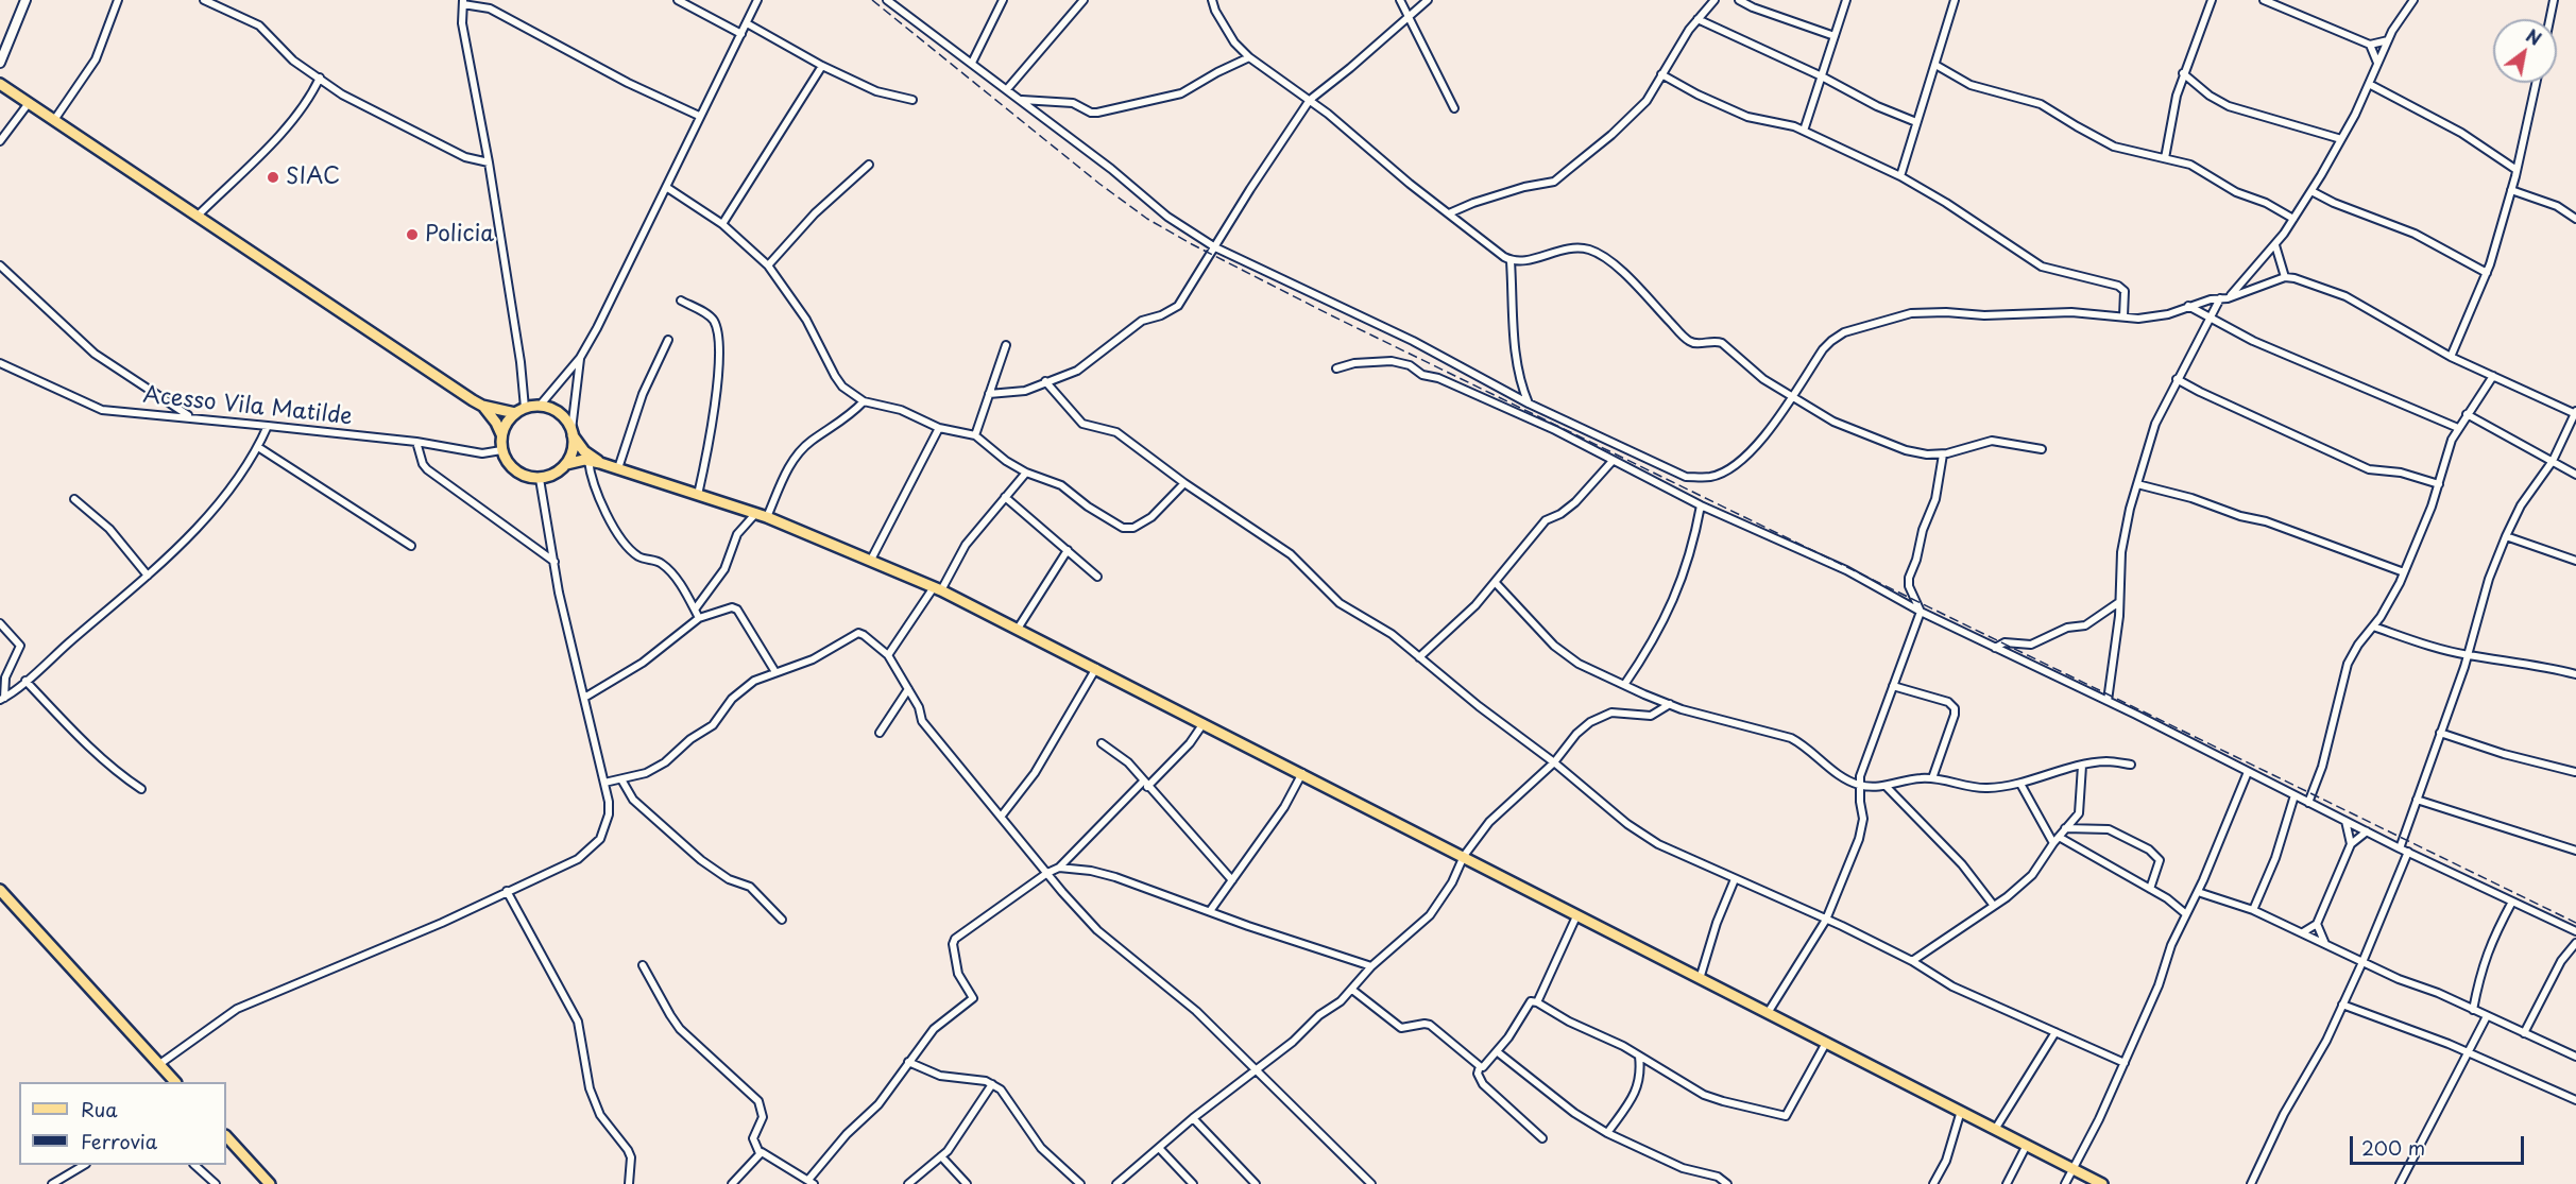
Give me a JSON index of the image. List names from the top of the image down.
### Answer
{
  "streets": {
    "street": ["Acesso Vila Matilde"]
  },
  "places": ["SIAC", "Policia"],
  "legend": ["Rua", "Ferrovia"],
  "scale_bar": "200 m",
  "north": "top right"
}
